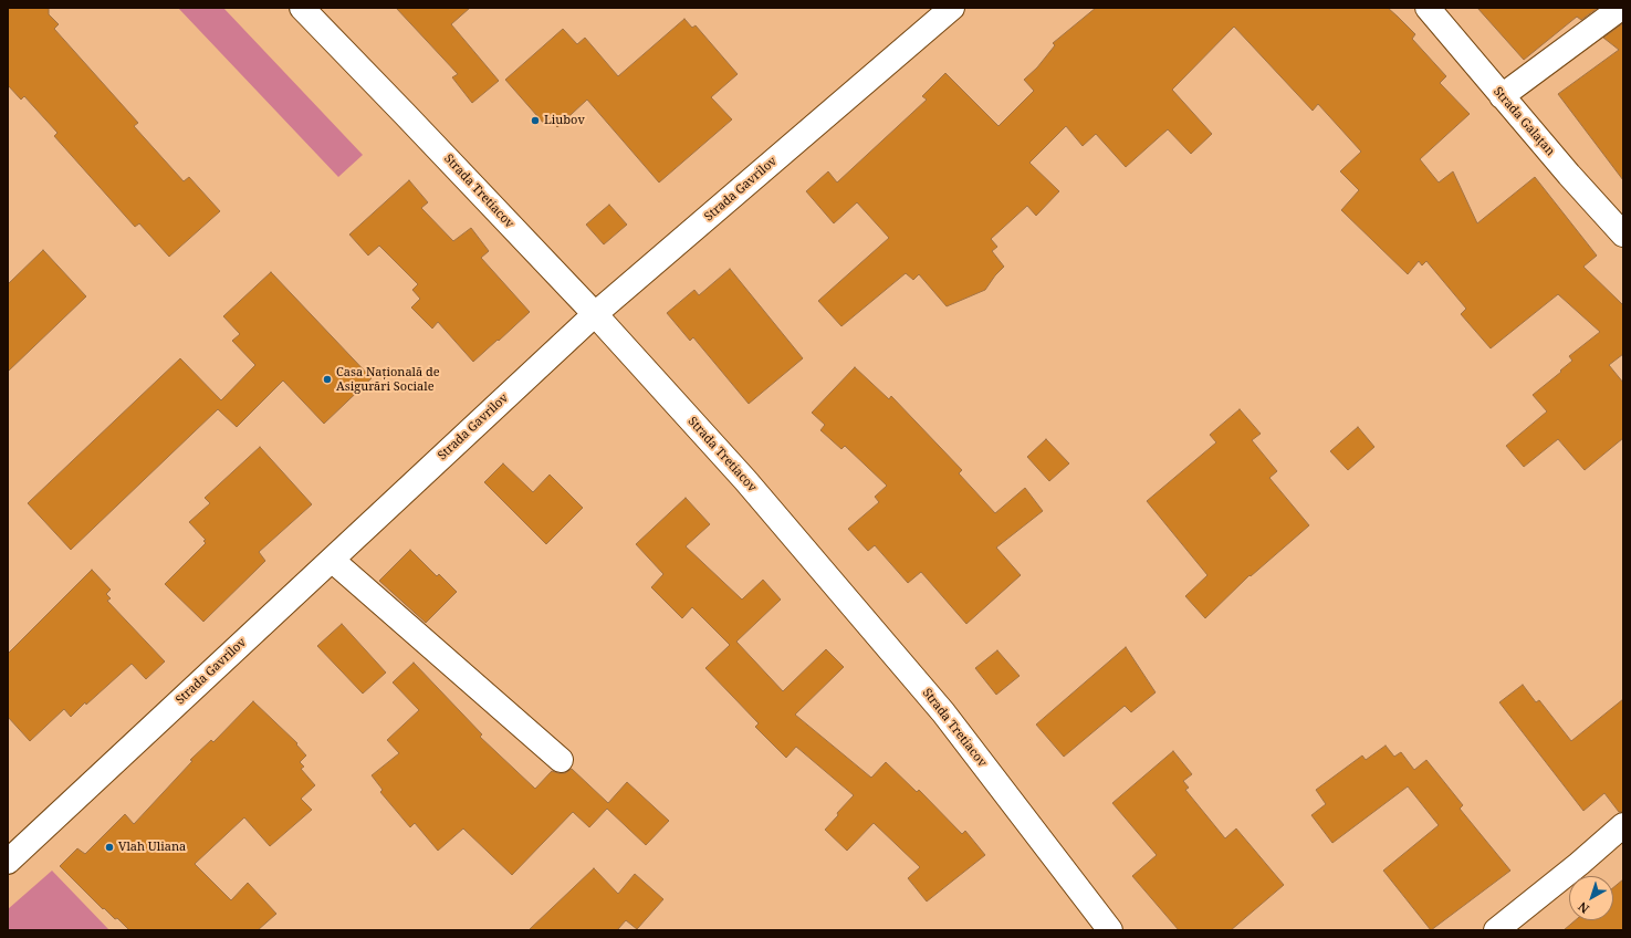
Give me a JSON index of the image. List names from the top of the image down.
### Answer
{
  "streets": {
    "street": ["Strada Galațan", "Strada Gavrilov", "Strada Tretiacov"]
  },
  "crossings": [
    ["Strada Gavrilov", "Strada Tretiacov"]
  ],
  "places": ["Liubov", "Casa Națională de Asigurări Sociale", "Vlah Uliana"],
  "north": "bottom left"
}
